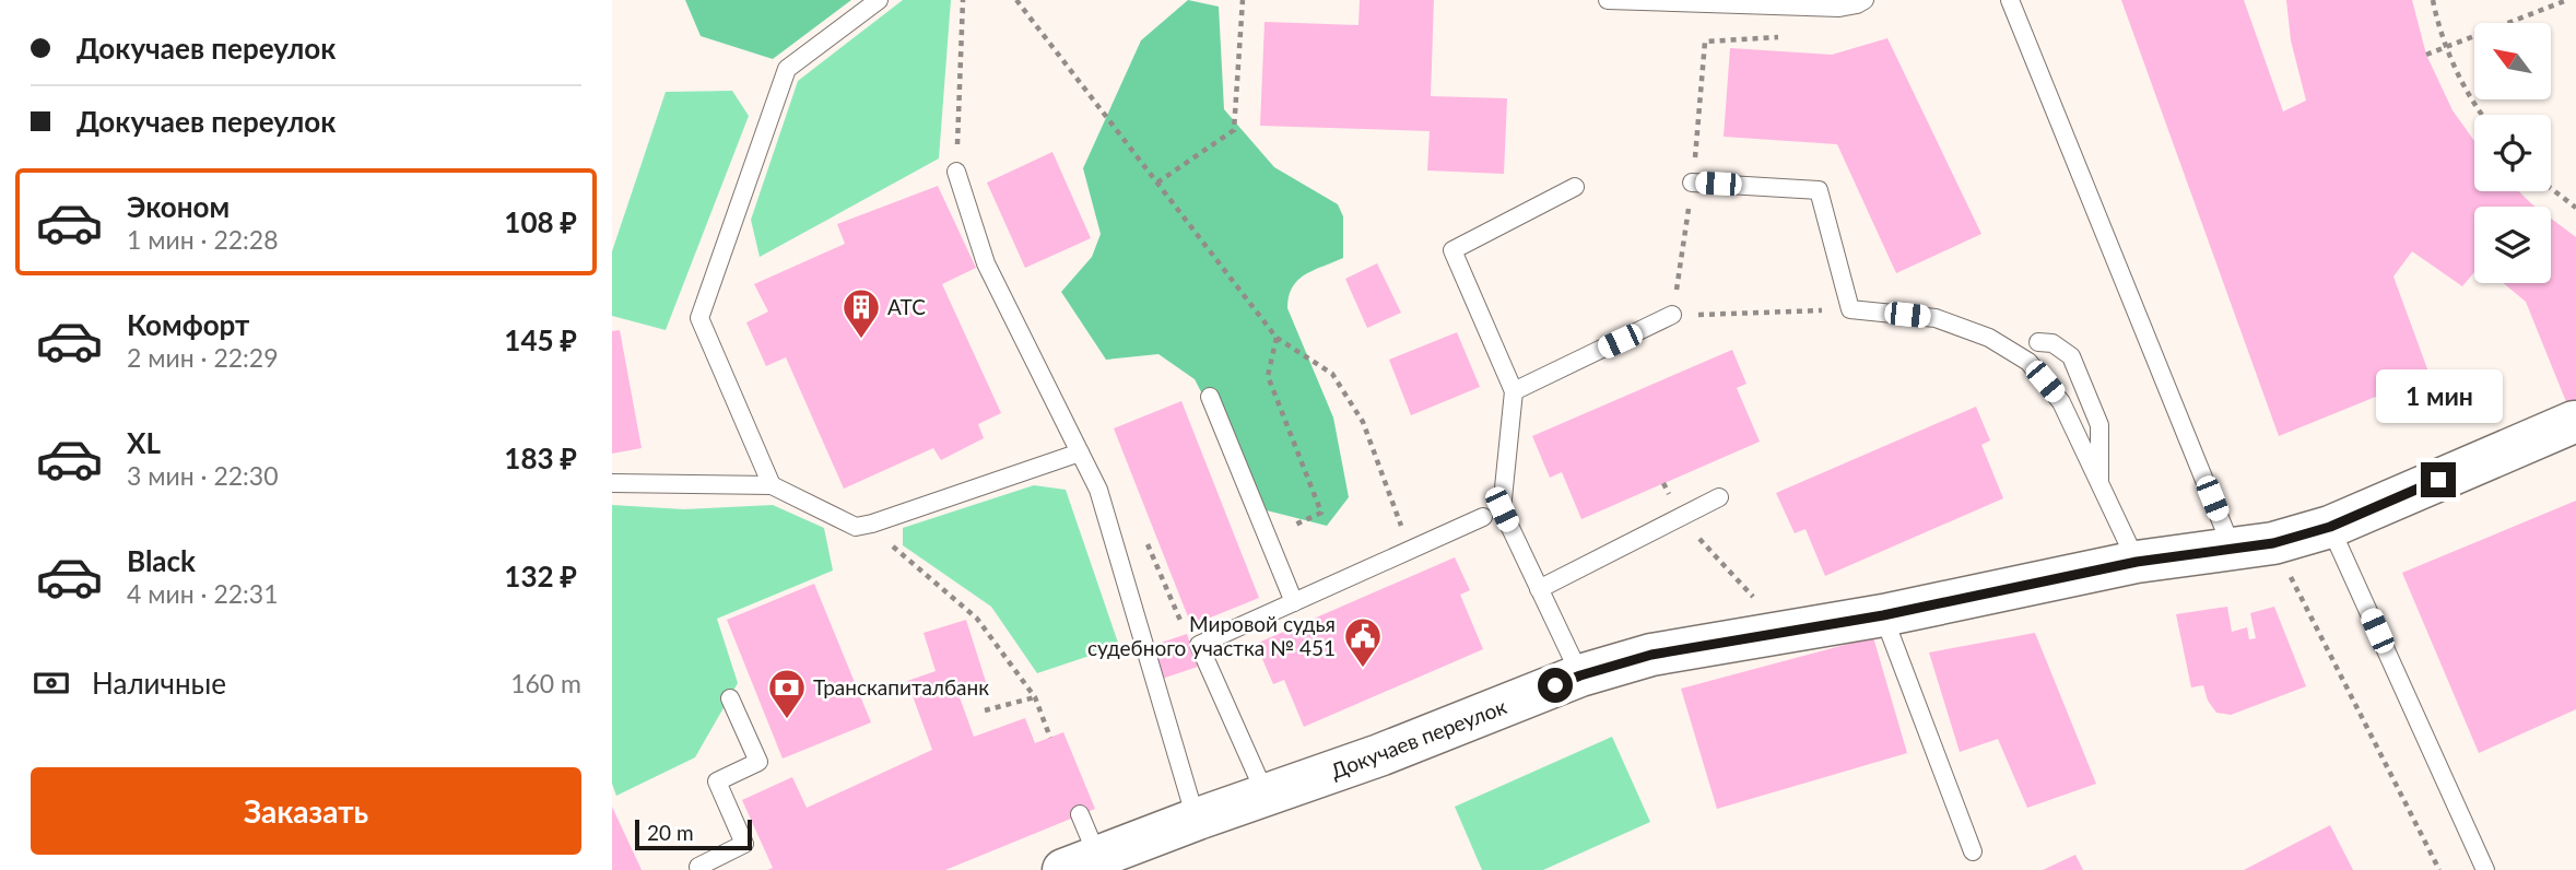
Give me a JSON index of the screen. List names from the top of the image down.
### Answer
{
  "streets": {
    "street": ["Докучаев переулок"]
  },
  "places": {
    "building": ["АТС"],
    "public building": ["Мировой судья судебного участка № 451"],
    "bank": ["Транскапиталбанк"]
  },
  "scale_bar": "20 m",
  "north": "top left",
  "page": {
    "banner": ["Докучаев переулок", "Докучаев переулок"],
    "list": [
      {
        "name": "Эконом",
        "note": "1 мин · 22:28",
        "value": "108 ₽"
      },
      {
        "name": "Комфорт",
        "note": "2 мин · 22:29",
        "value": "145 ₽"
      },
      {
        "name": "XL",
        "note": "3 мин · 22:30",
        "value": "183 ₽"
      },
      {
        "name": "Black",
        "note": "4 мин · 22:31",
        "value": "132 ₽"
      }
    ],
    "bubble": "1 мин",
    "pay": ["Наличные", "160 m"],
    "buttons": "Заказать",
    "scale": "20 m"
  }
}
